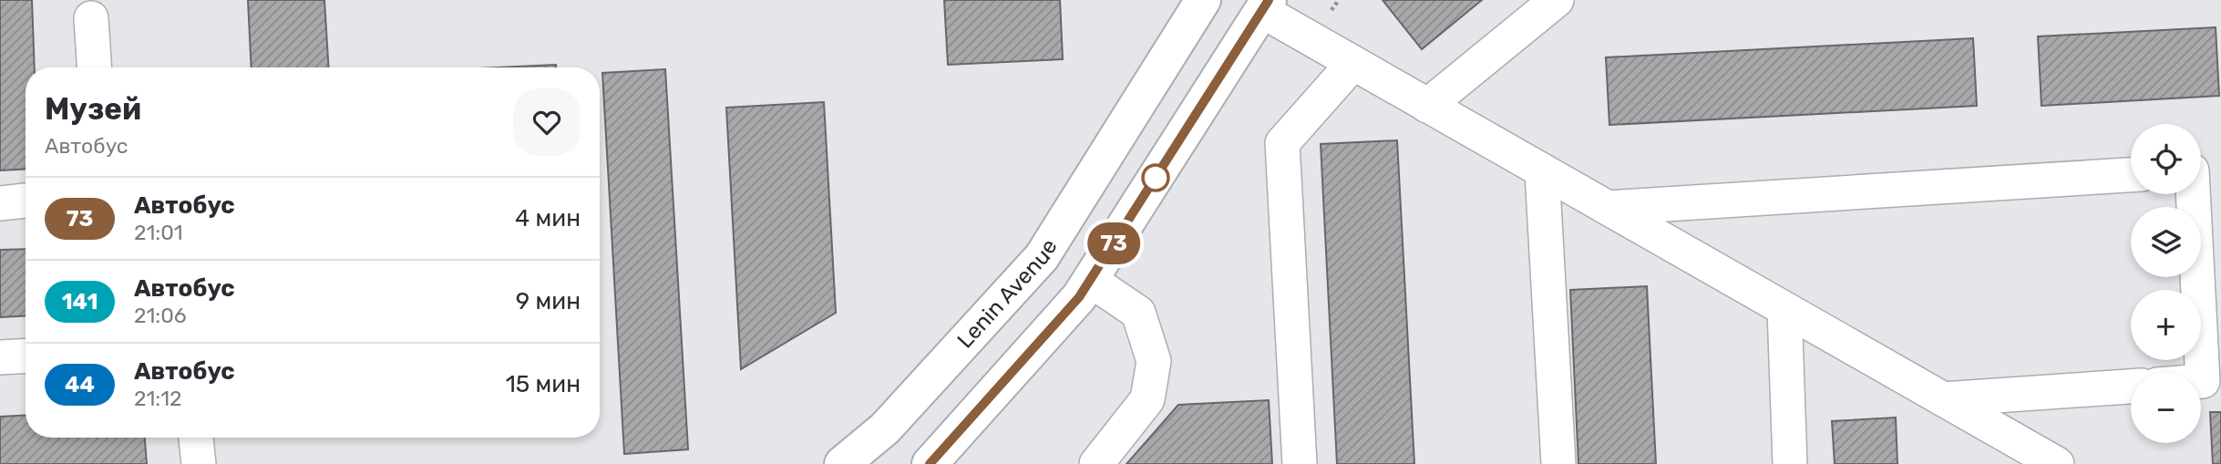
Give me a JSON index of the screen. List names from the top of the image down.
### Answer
{
  "streets": {
    "main road": ["Lenin Avenue"]
  },
  "lines": ["bus line 73"],
  "page": {
    "on_map": "73",
    "heading": ["Музей", "Автобус"],
    "map_buttons": ["+", "−"],
    "list": [
      {
        "mark": "73",
        "name": "Автобус",
        "note": "21:01",
        "value": "4 мин"
      },
      {
        "mark": "141",
        "name": "Автобус",
        "note": "21:06",
        "value": "9 мин"
      },
      {
        "mark": "44",
        "name": "Автобус",
        "note": "21:12",
        "value": "15 мин"
      }
    ]
  }
}
